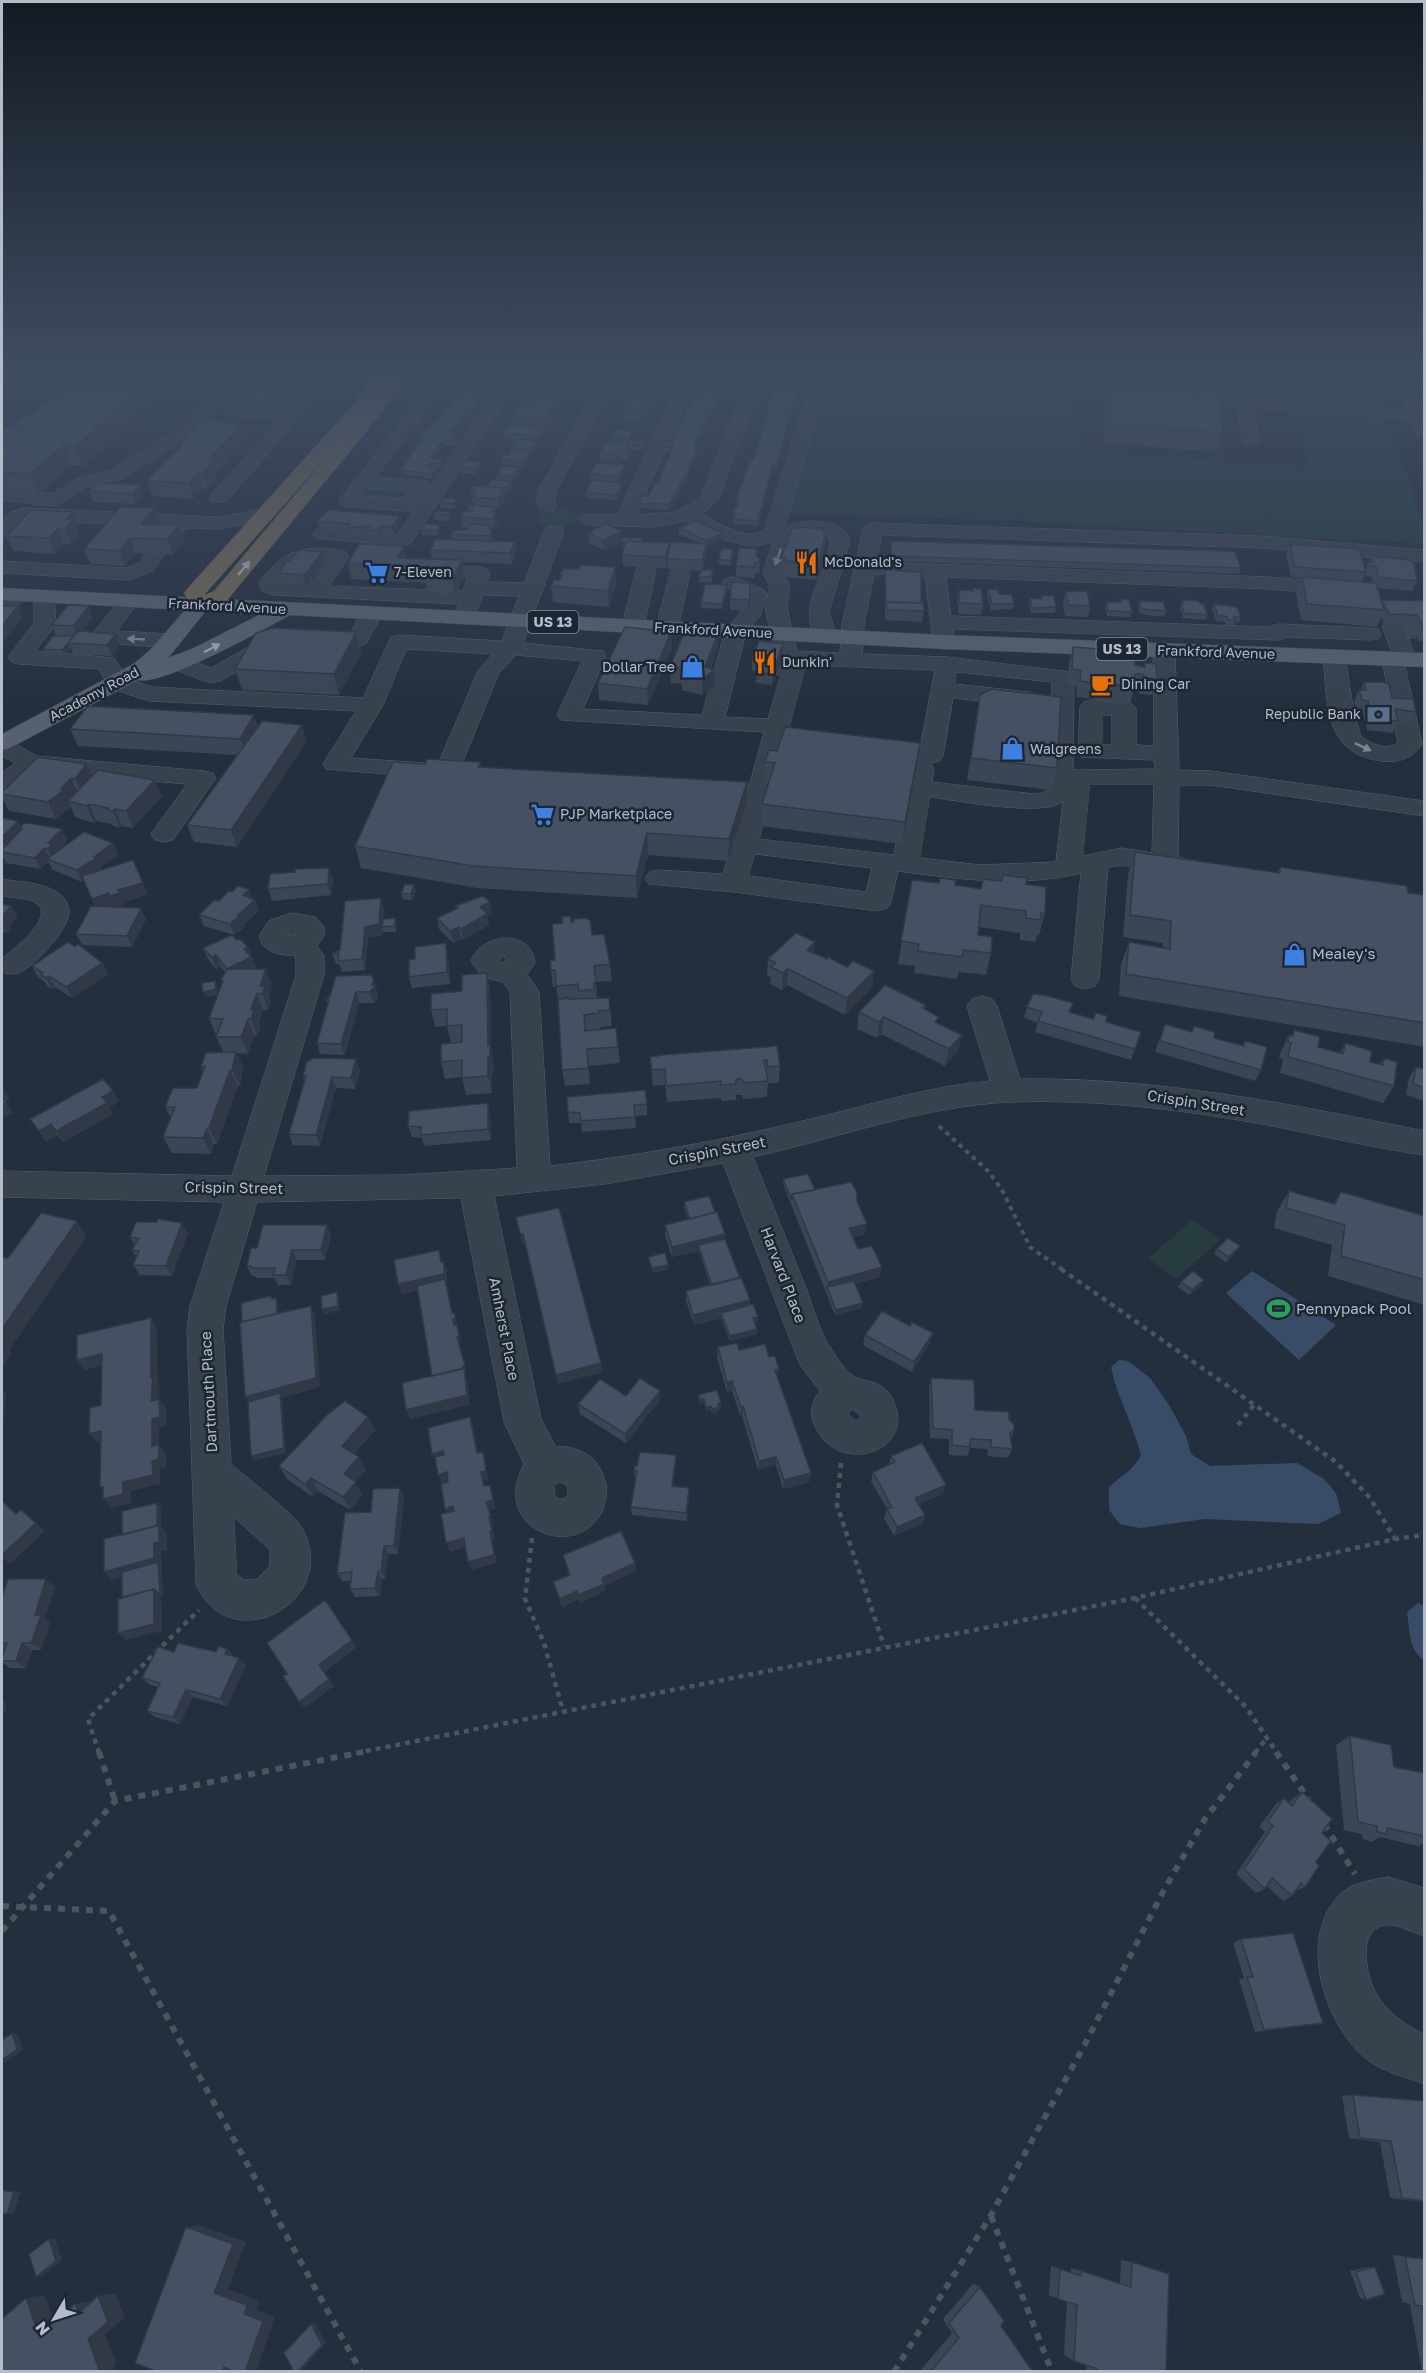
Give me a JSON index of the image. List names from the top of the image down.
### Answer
{
  "streets": {
    "main road": ["Frankford Avenue", "US 13", "Academy Road"],
    "street": [
      "Crispin Street",
      "Harvard Place",
      "Amherst Place",
      "Dartmouth Place"
    ]
  },
  "crossings": [
    ["Frankford Avenue", "Academy Road"],
    ["Crispin Street", "Harvard Place"],
    ["Crispin Street", "Amherst Place"],
    ["Crispin Street", "Dartmouth Place"]
  ],
  "places": {
    "restaurant": ["McDonald's", "Dunkin'"],
    "supermarket": ["7-Eleven", "PJP Marketplace"],
    "shop": ["Dollar Tree", "Walgreens", "Mealey's"],
    "cafe": ["Dining Car"],
    "bank": ["Republic Bank"],
    "sports": ["Pennypack Pool"]
  },
  "north": "bottom left"
}
